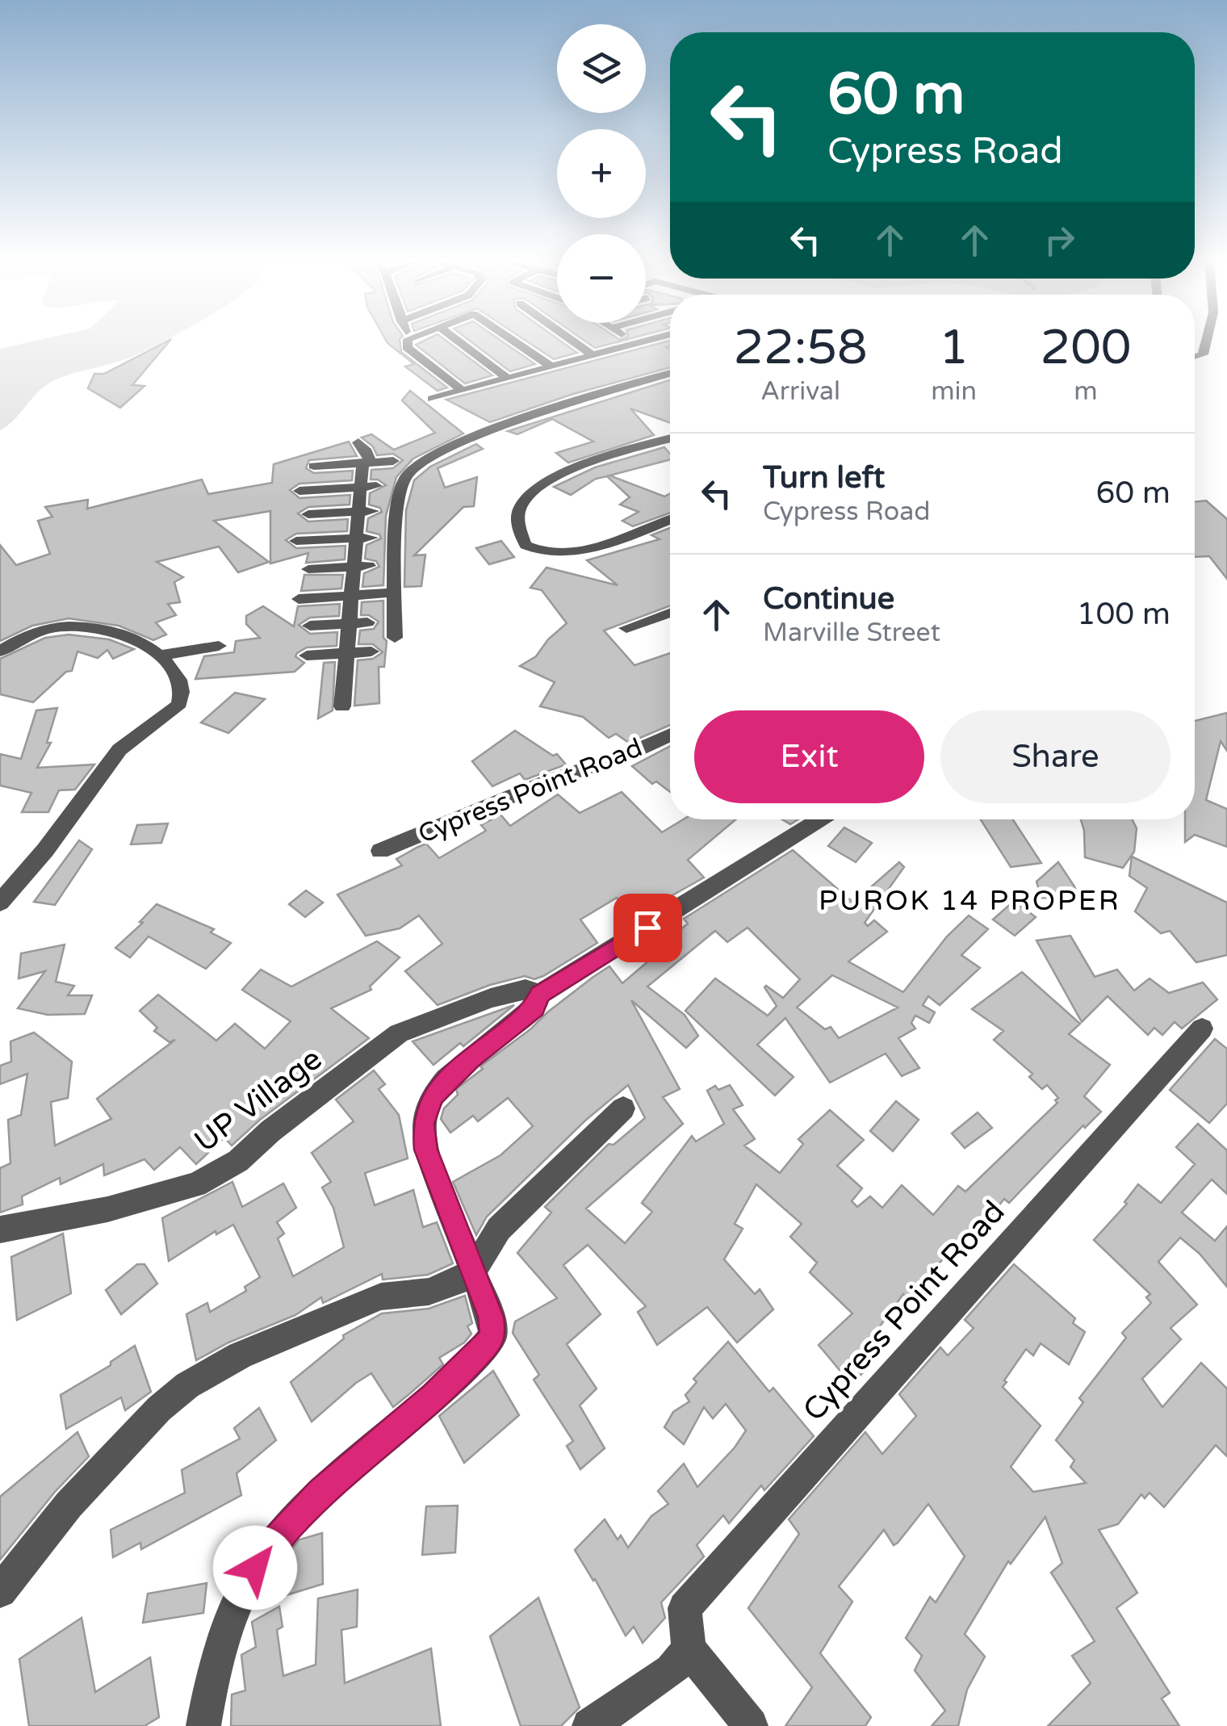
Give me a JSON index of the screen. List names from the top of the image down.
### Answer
{
  "streets": {
    "street": ["Cypress Point Road", "UP Village"]
  },
  "districts": ["PUROK 14 PROPER"],
  "page": {
    "map_buttons": ["+", "−"],
    "turn": ["60 m", "Cypress Road"],
    "eta": [
      "22:58",
      "Arrival",
      "1",
      "min",
      "200",
      "m"
    ],
    "list": [
      {
        "name": "Turn left",
        "note": "Cypress Road",
        "value": "60 m"
      },
      {
        "name": "Continue",
        "note": "Marville Street",
        "value": "100 m"
      }
    ],
    "buttons": ["Exit", "Share"]
  }
}
